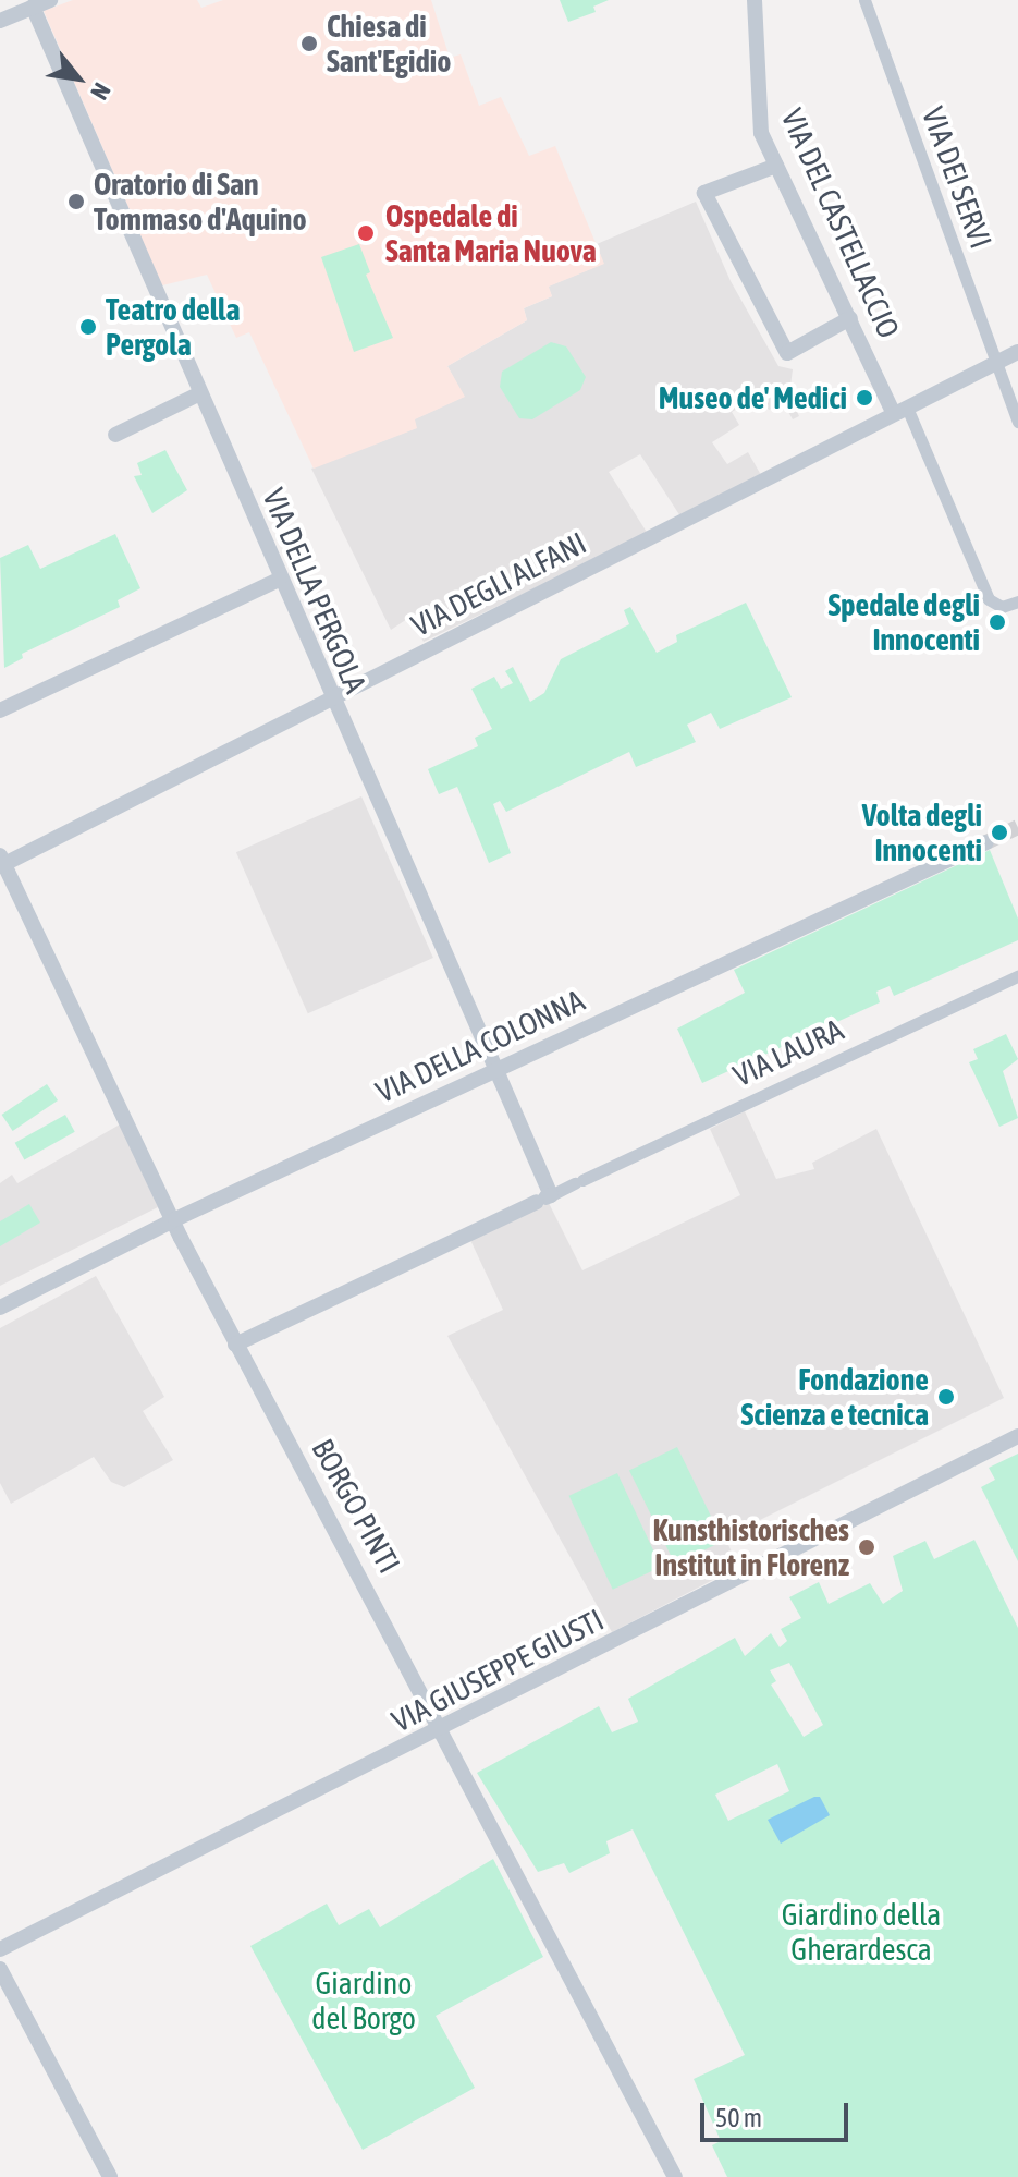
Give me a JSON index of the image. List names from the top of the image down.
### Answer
{
  "streets": {
    "street": [
      "VIA DEI SERVI",
      "VIA DEL CASTELLACCIO",
      "VIA DEGLI ALFANI",
      "VIA DELLA PERGOLA",
      "VIA DELLA COLONNA",
      "VIA LAURA",
      "BORGO PINTI",
      "VIA GIUSEPPE GIUSTI"
    ]
  },
  "crossings": [
    ["VIA DEI SERVI", "VIA DEGLI ALFANI"],
    ["VIA DEL CASTELLACCIO", "VIA DEGLI ALFANI"],
    ["VIA DEGLI ALFANI", "VIA DELLA PERGOLA"],
    ["VIA DEGLI ALFANI", "BORGO PINTI"],
    ["VIA DELLA PERGOLA", "VIA DELLA COLONNA"],
    ["VIA DELLA PERGOLA", "VIA LAURA"],
    ["VIA DELLA COLONNA", "BORGO PINTI"],
    ["VIA LAURA", "BORGO PINTI"],
    ["BORGO PINTI", "VIA GIUSEPPE GIUSTI"]
  ],
  "parks": ["Giardino della Gherardesca", "Giardino del Borgo"],
  "places": [
    "Chiesa di Sant'Egidio",
    "Oratorio di San Tommaso d'Aquino",
    "Ospedale di Santa Maria Nuova",
    "Teatro della Pergola",
    "Museo de' Medici",
    "Spedale degli Innocenti",
    "Volta degli Innocenti",
    "Fondazione Scienza e tecnica",
    "Kunsthistorisches Institut in Florenz"
  ],
  "scale_bar": "50 m",
  "north": "bottom right"
}
